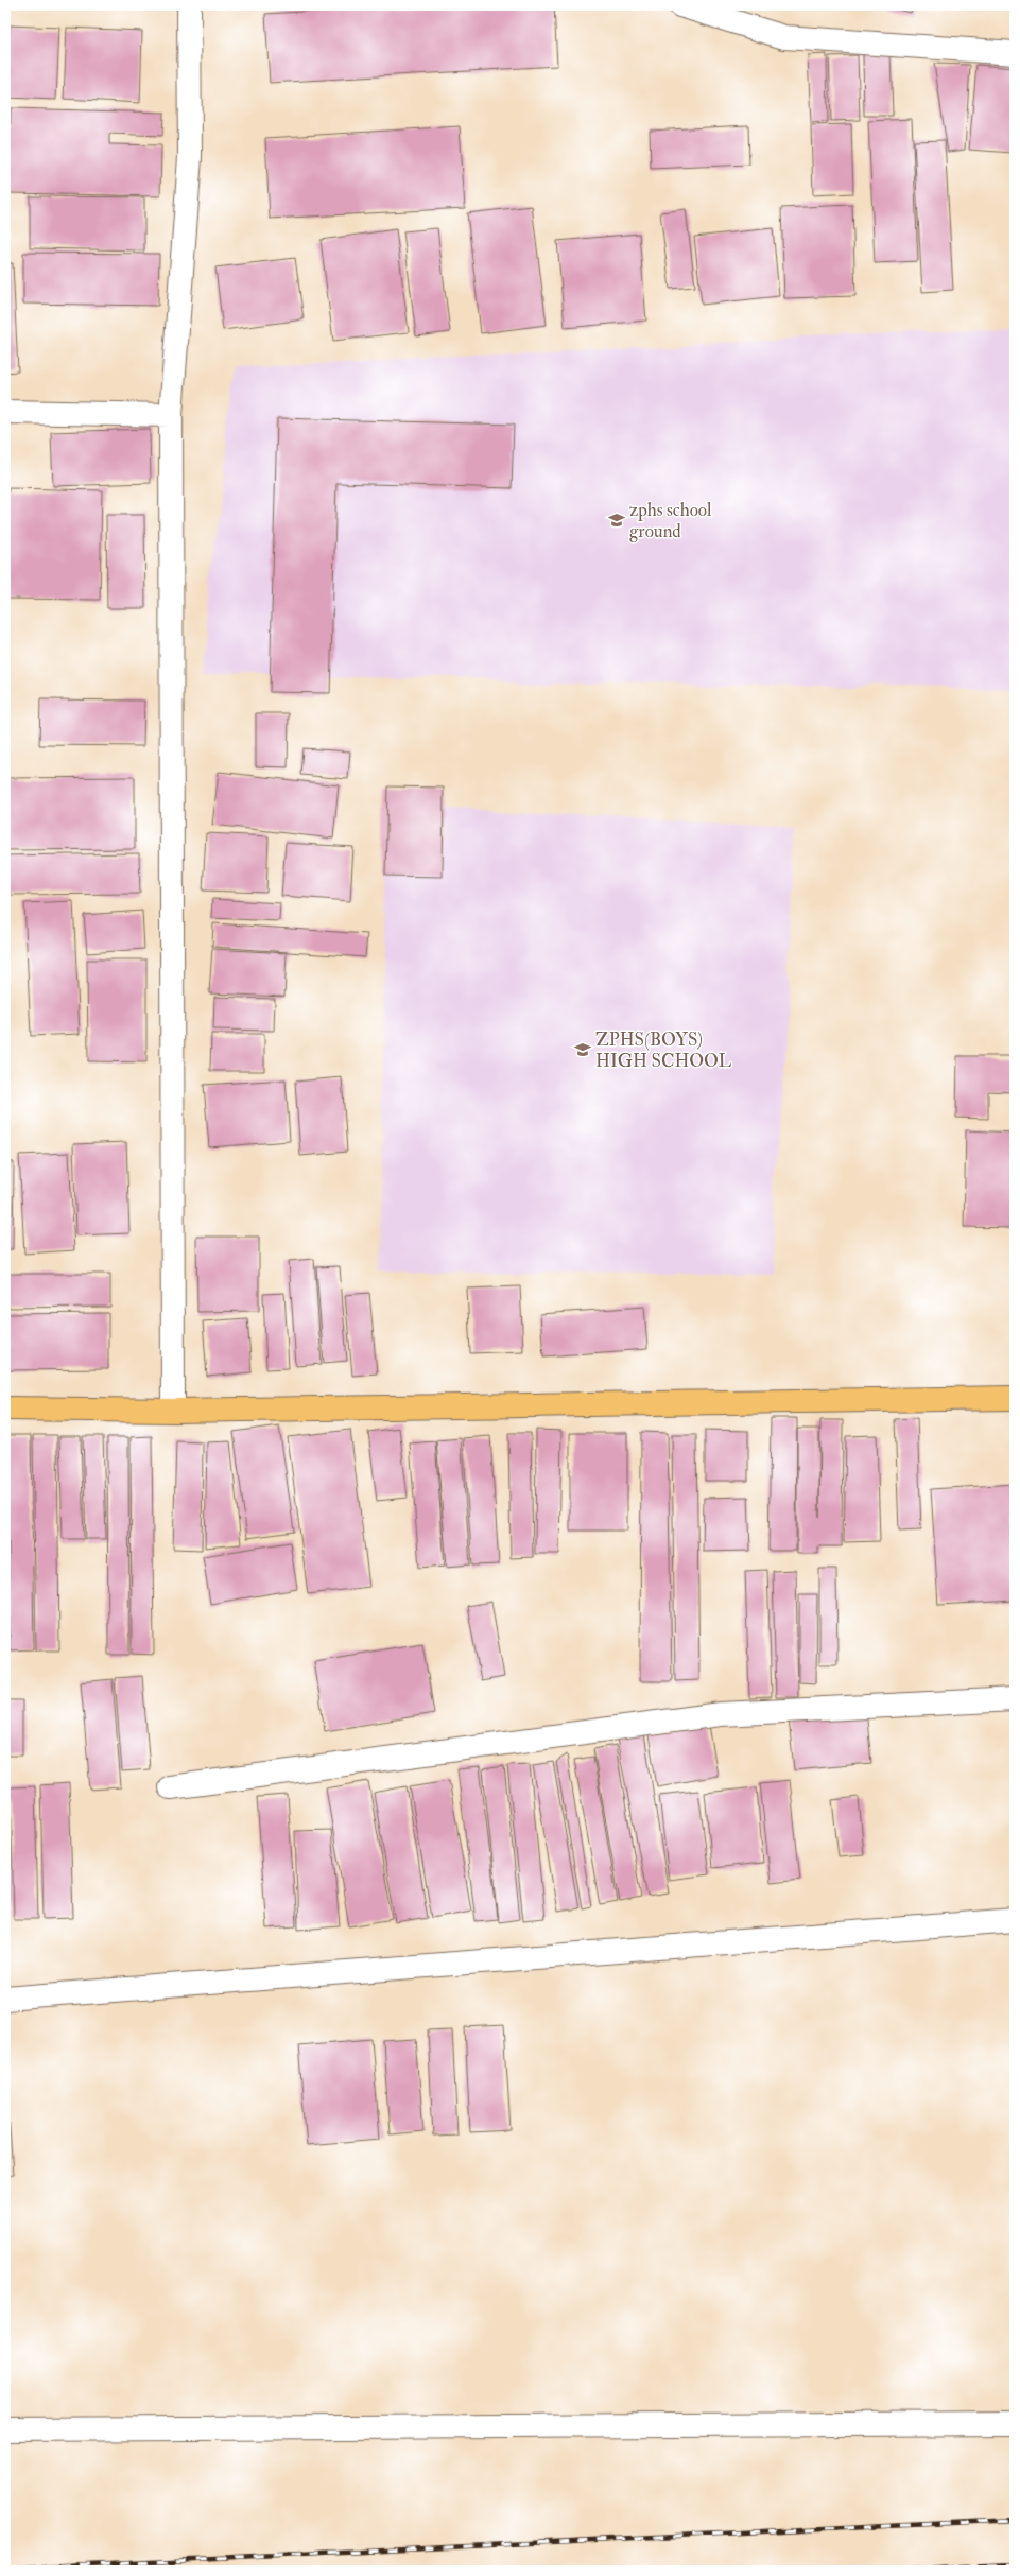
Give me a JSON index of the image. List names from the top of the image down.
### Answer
{
  "places": {
    "school or university": ["zphs school ground", "ZPHS(BOYS) HIGH SCHOOL"]
  }
}
